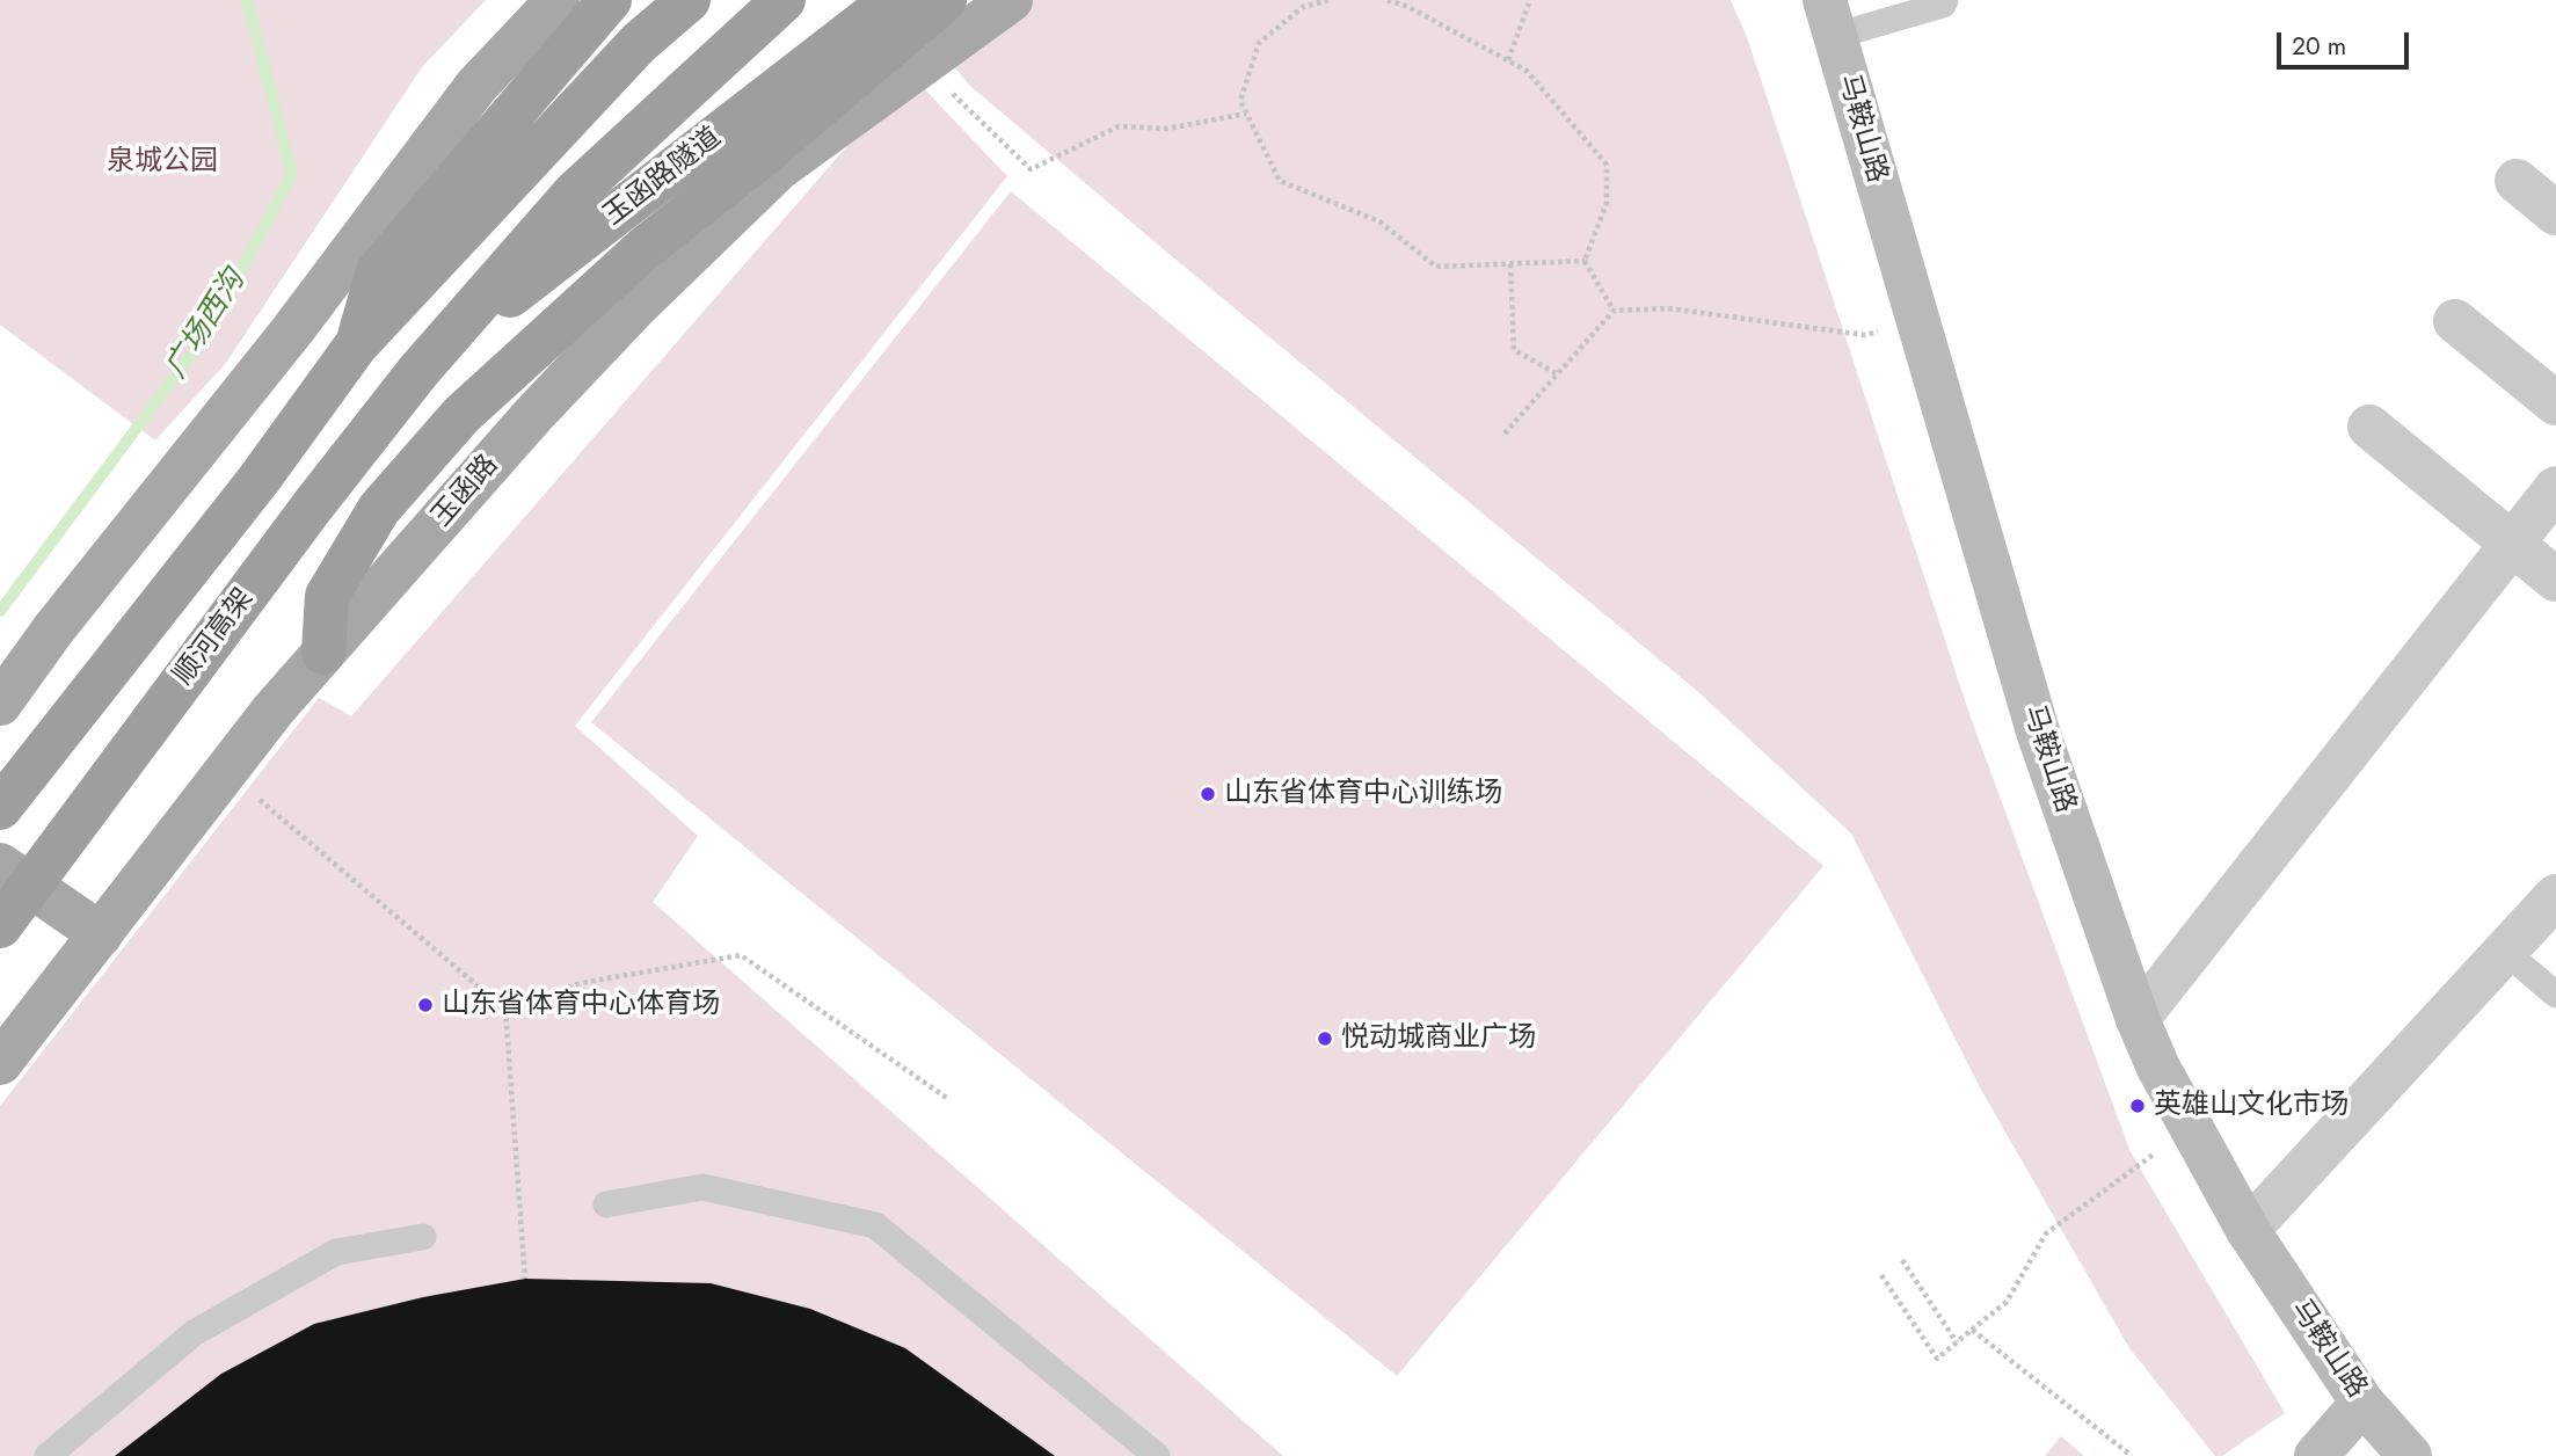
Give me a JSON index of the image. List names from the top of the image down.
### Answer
{
  "streets": {
    "highway": ["玉函路隧道", "顺河高架"],
    "main road": ["马鞍山路", "玉函路"]
  },
  "crossings": [
    ["玉函路隧道", "顺河高架"]
  ],
  "water": ["广场西沟"],
  "parks": ["泉城公园"],
  "places": [
    "山东省体育中心训练场",
    "山东省体育中心体育场",
    "悦动城商业广场",
    "英雄山文化市场"
  ],
  "scale_bar": "20 m"
}
